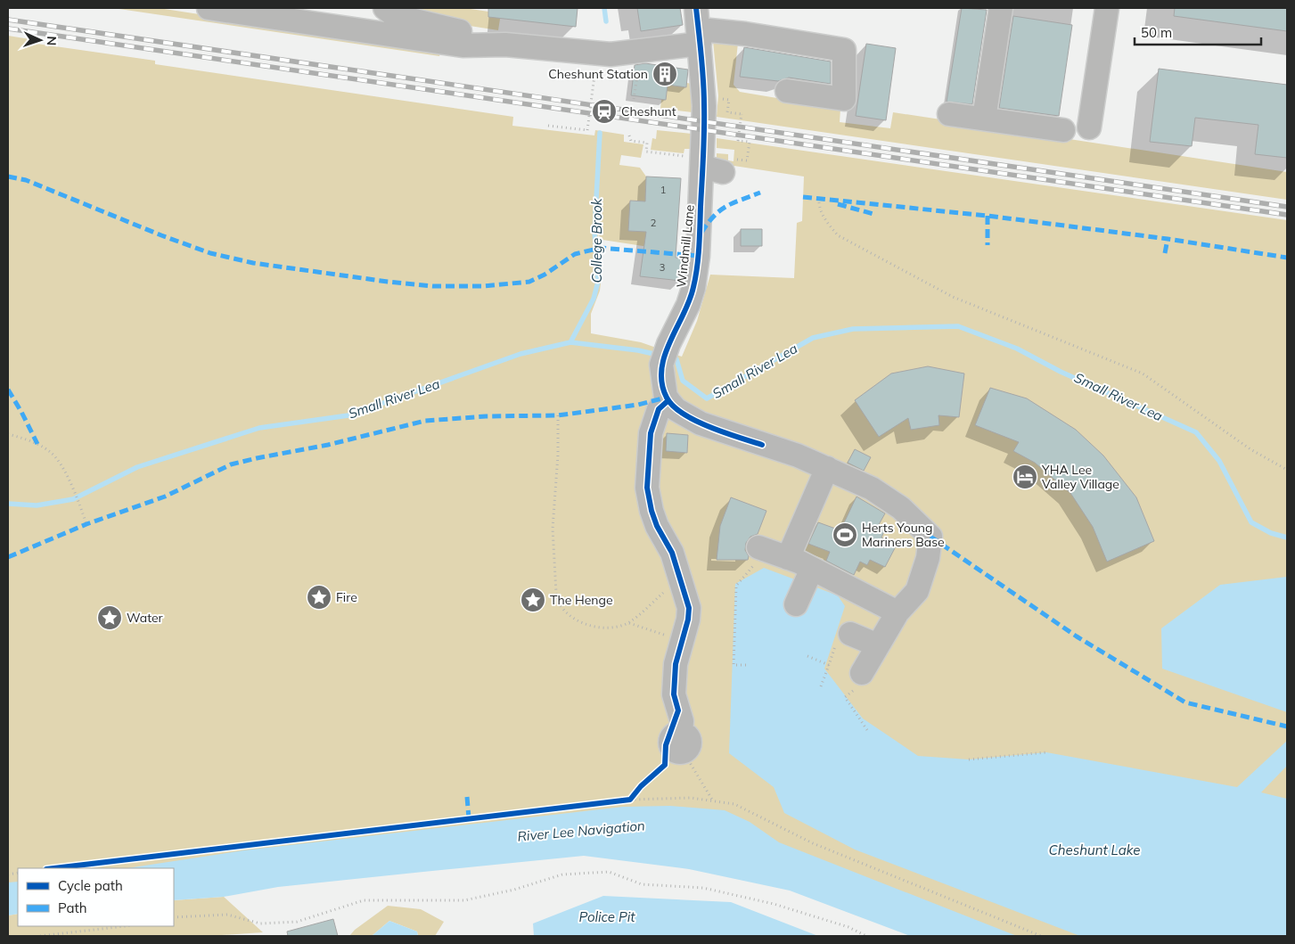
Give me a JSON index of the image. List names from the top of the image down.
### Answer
{
  "streets": {
    "street": ["Windmill Lane"]
  },
  "water": [
    "College Brook",
    "Small River Lea",
    "River Lee Navigation",
    "Cheshunt Lake",
    "Police Pit"
  ],
  "places": {
    "building": ["Cheshunt Station"],
    "station": ["Cheshunt"],
    "hotel": ["YHA Lee Valley Village"],
    "sports": ["Herts Young Mariners Base"],
    "place": ["Fire", "The Henge", "Water"]
  },
  "house_numbers": ["1", "2", "3"],
  "legend": ["Cycle path", "Path"],
  "scale_bar": "50 m",
  "north": "right"
}
